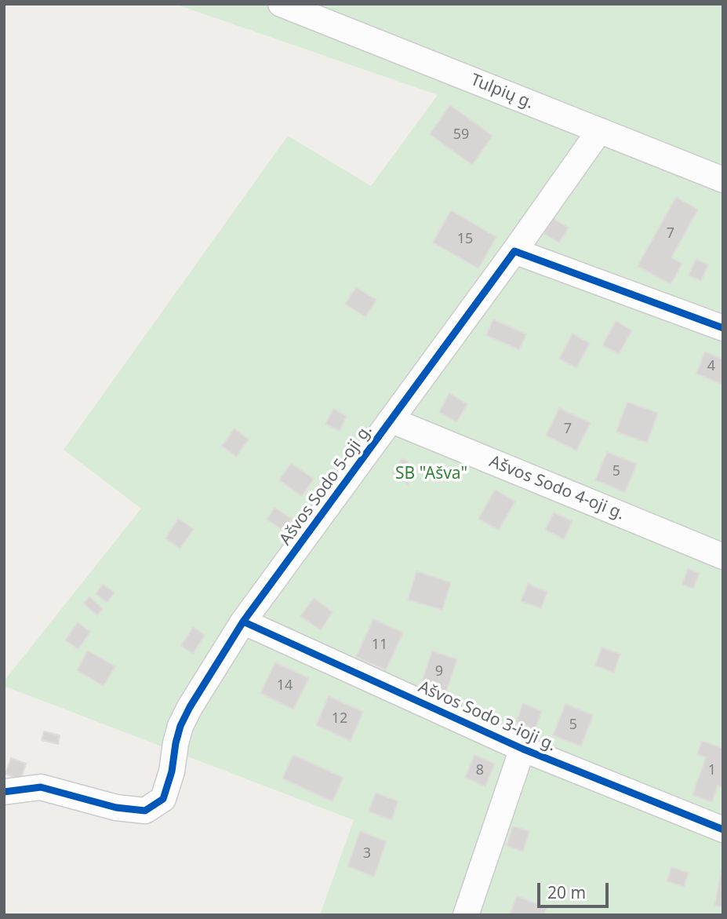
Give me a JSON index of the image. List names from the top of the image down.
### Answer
{
  "streets": {
    "street": [
      "Tulpių g.",
      "Ašvos Sodo 5-oji g.",
      "Ašvos Sodo 4-oji g.",
      "Ašvos Sodo 3-ioji g."
    ]
  },
  "crossings": [
    ["Tulpių g.", "Ašvos Sodo 5-oji g."],
    ["Ašvos Sodo 5-oji g.", "Ašvos Sodo 4-oji g."],
    ["Ašvos Sodo 5-oji g.", "Ašvos Sodo 3-ioji g."]
  ],
  "parks": ["SB \"Ašva\""],
  "house_numbers": [
    "59",
    "7",
    "15",
    "4",
    "7",
    "5",
    "11",
    "9",
    "14",
    "12",
    "5",
    "8",
    "1",
    "3"
  ],
  "scale_bar": "20 m"
}
